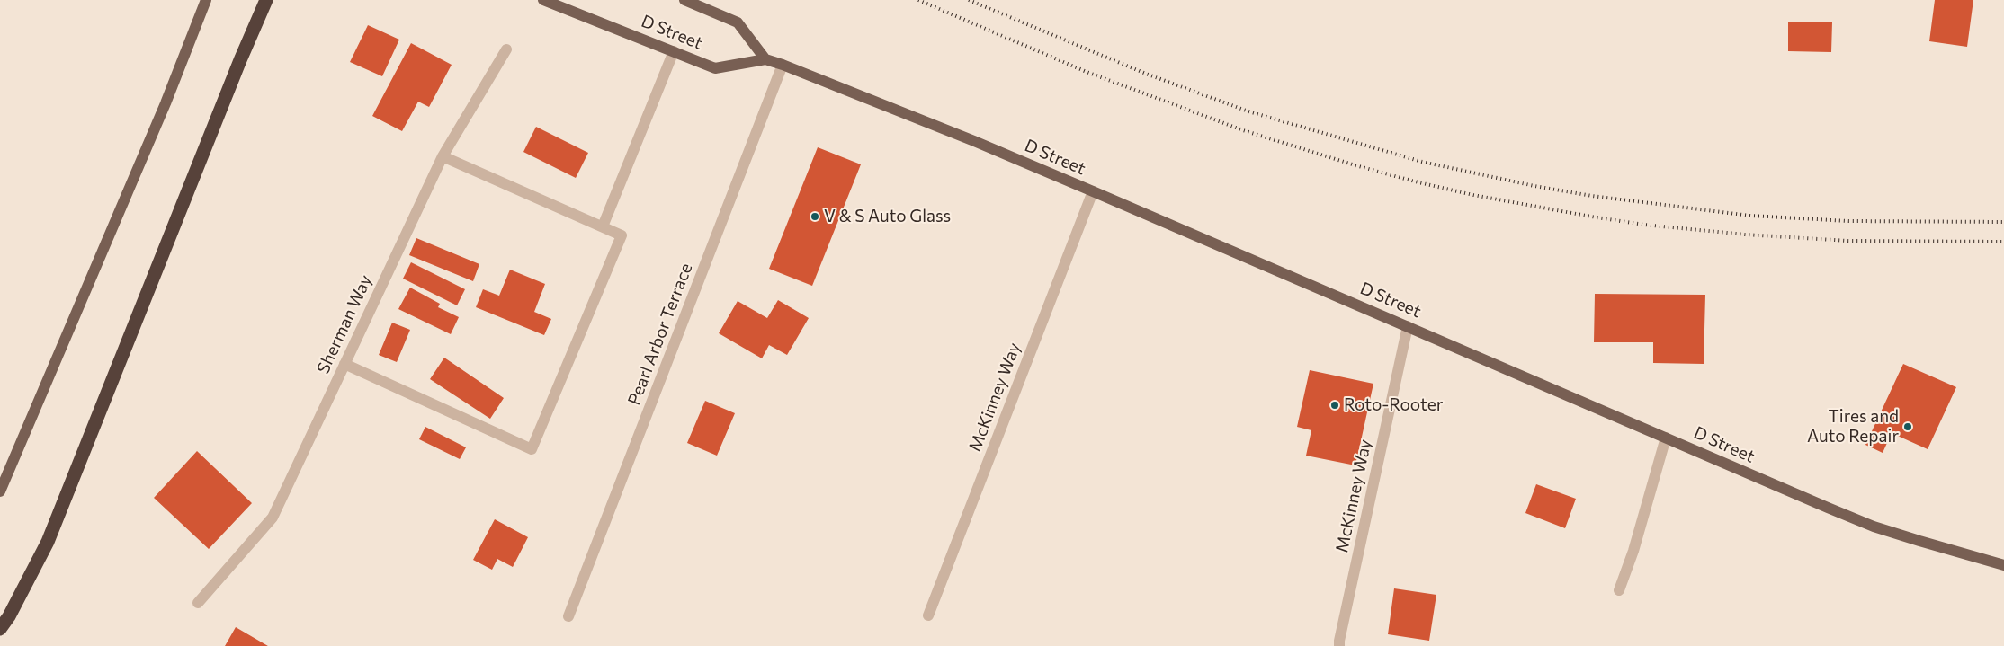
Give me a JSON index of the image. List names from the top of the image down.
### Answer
{
  "streets": {
    "main road": ["D Street"],
    "street": ["Sherman Way", "Pearl Arbor Terrace", "McKinney Way"]
  },
  "crossings": [
    ["D Street", "Pearl Arbor Terrace"],
    ["D Street", "McKinney Way"]
  ],
  "places": ["V & S Auto Glass", "Roto-Rooter", "Tires and Auto Repair"]
}
